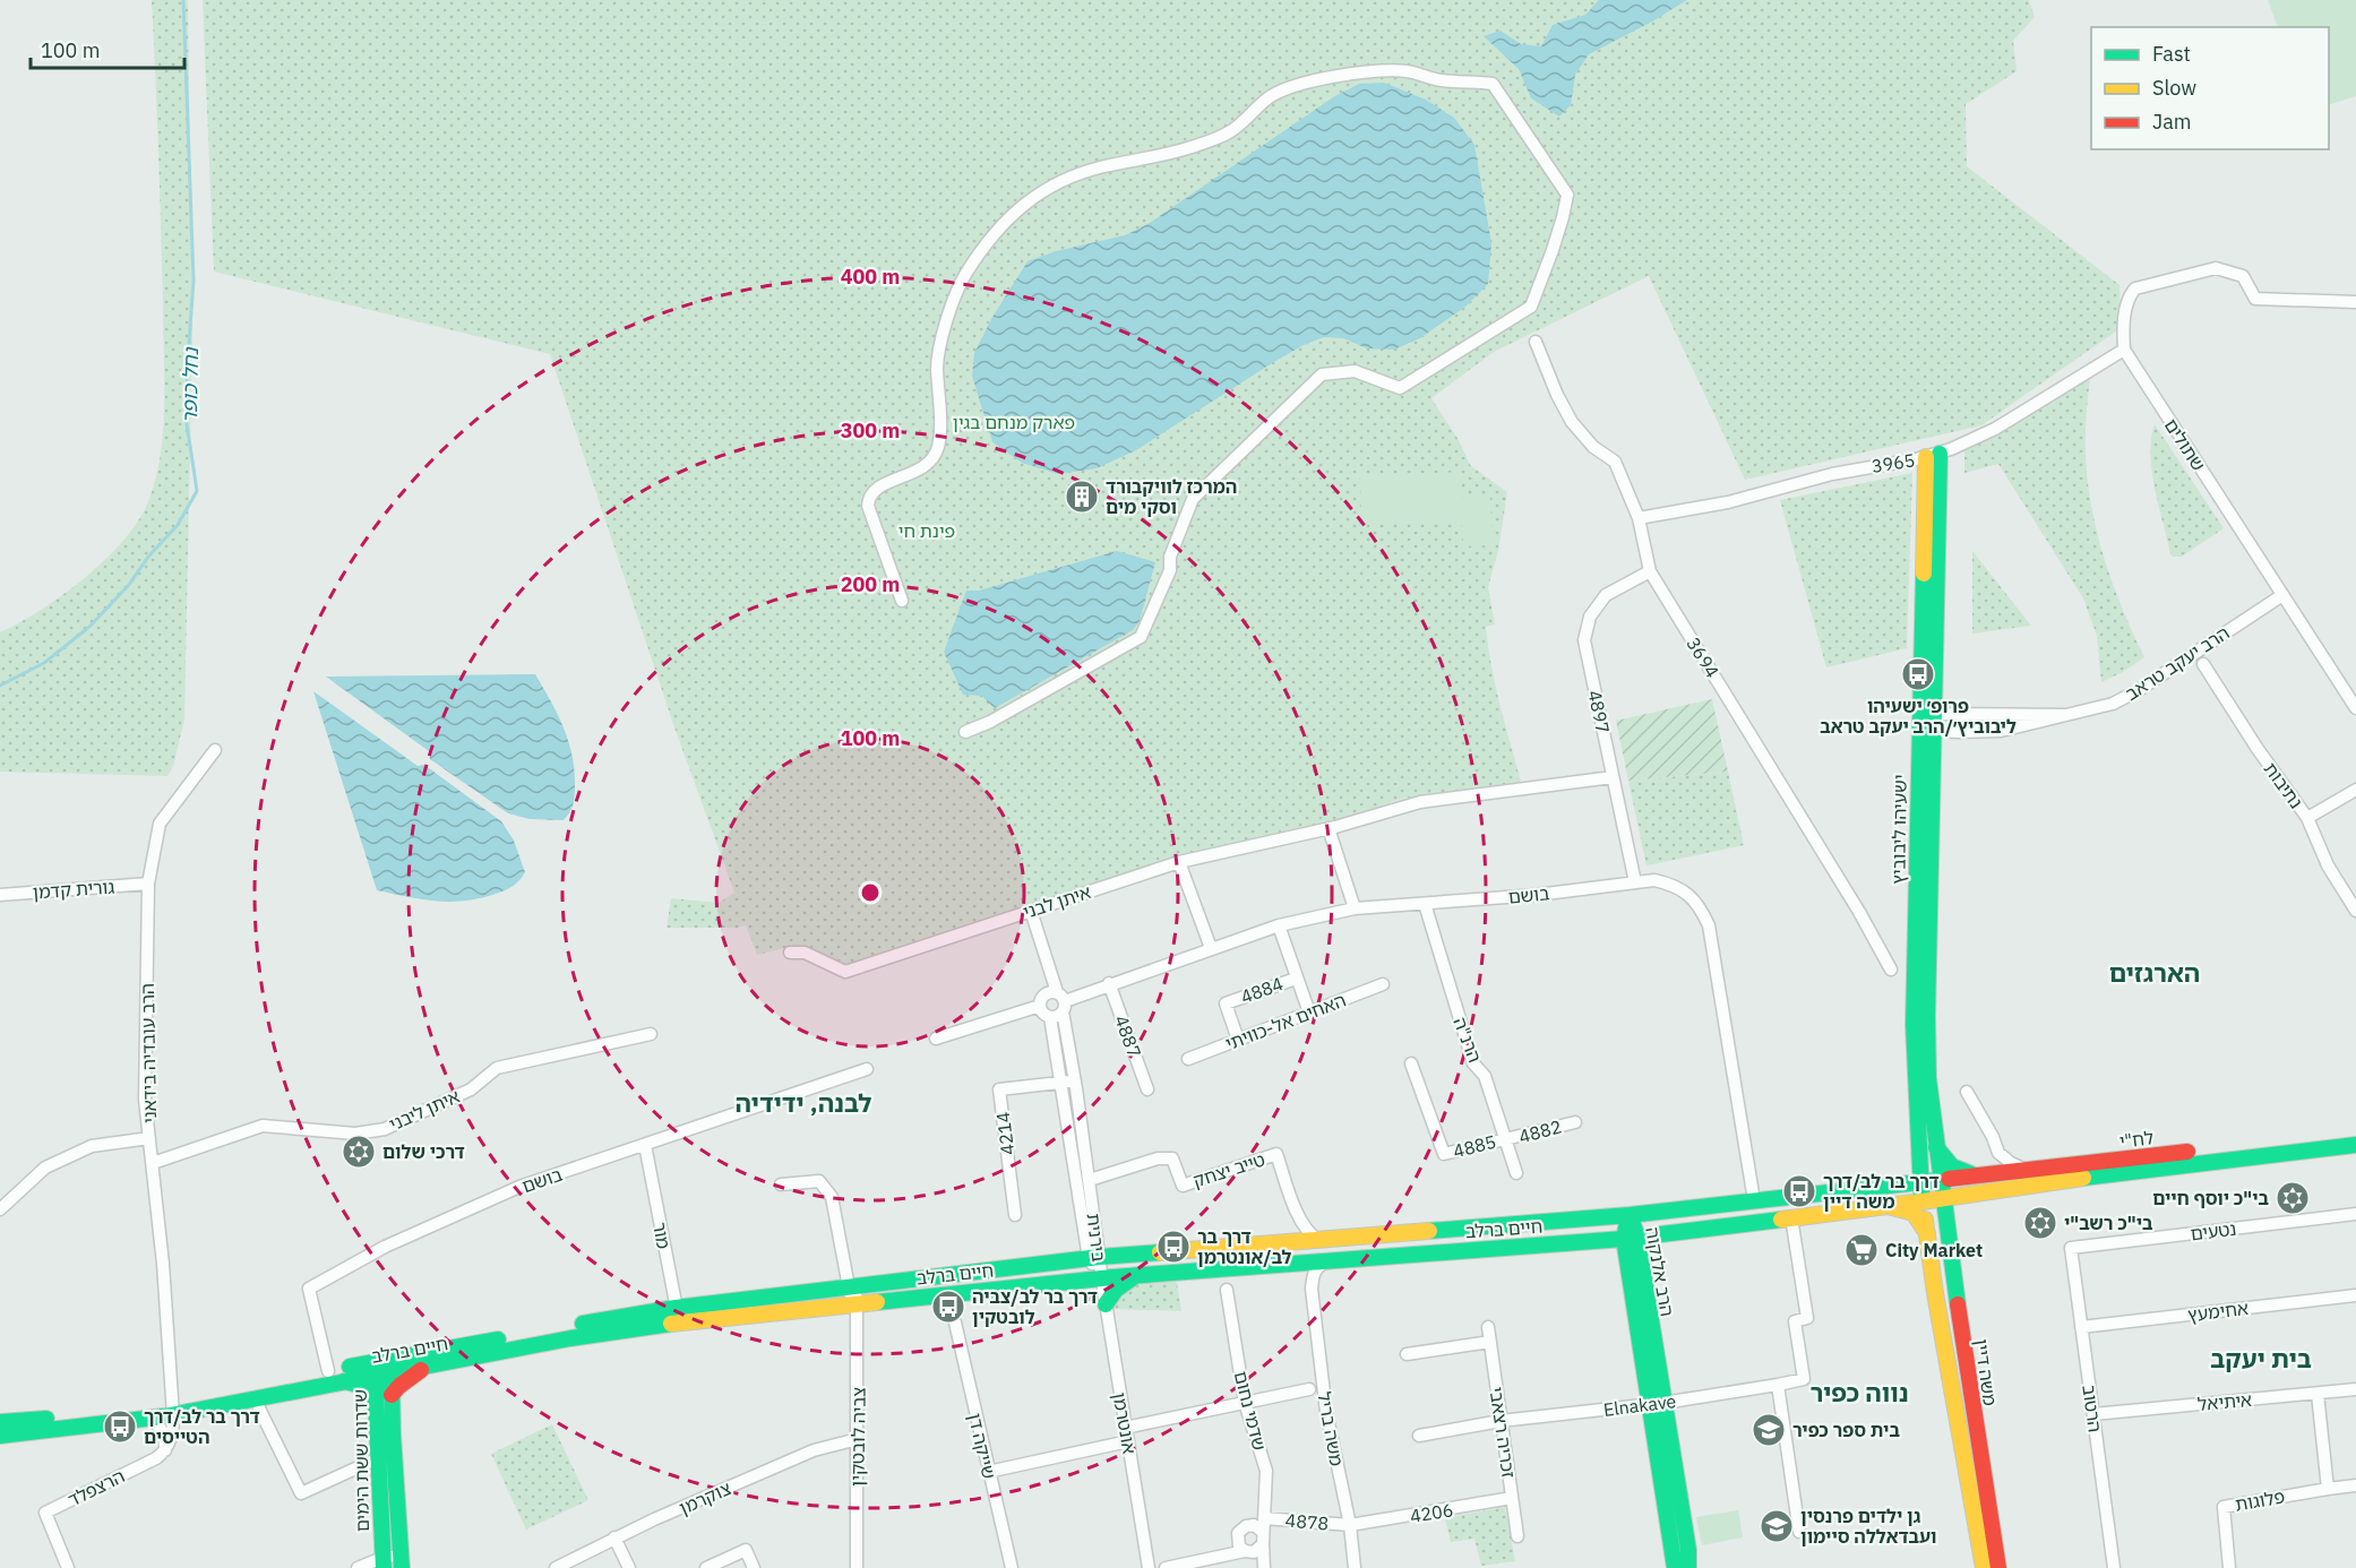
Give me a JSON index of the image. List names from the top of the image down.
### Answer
{
  "streets": {
    "main road": [
      "ישעיהו ליבוביץ",
      "לח\"י",
      "חיים ברלב",
      "הרב אלנקוה",
      "משה דיין",
      "שדרות ששת הימים"
    ],
    "street": [
      "שתולים",
      "3965",
      "3694",
      "הרב יעקב טראב",
      "4897",
      "נתיבות",
      "גורית קדמן",
      "בושם",
      "איתן לבני",
      "4884",
      "האחים אל-כוויתי",
      "4887",
      "הרנ\"ה",
      "הרב עובדיה בידאני",
      "איתן ליבני",
      "4882",
      "4214",
      "4885",
      "טייב יצחק",
      "נטעים",
      "מור",
      "בירנית",
      "אחימעץ",
      "איתיאל",
      "Elnakave",
      "הרטוב",
      "שדמי נחום",
      "אונטרמן",
      "משה בריל",
      "זכריה רצאבי",
      "צביה לובטקין",
      "שייקה דן",
      "הרצפלד",
      "צוקרמן",
      "פלוגות",
      "4206",
      "4878"
    ]
  },
  "crossings": [
    ["שתולים", "3965"],
    ["שתולים", "הרב יעקב טראב"],
    ["3965", "3694"],
    ["3965", "ישעיהו ליבוביץ"],
    ["3694", "4897"],
    ["הרב יעקב טראב", "ישעיהו ליבוביץ"],
    ["4897", "בושם"],
    ["4897", "איתן לבני"],
    ["ישעיהו ליבוביץ", "לח\"י"],
    ["ישעיהו ליבוביץ", "חיים ברלב"],
    ["ישעיהו ליבוביץ", "משה דיין"],
    ["גורית קדמן", "הרב עובדיה בידאני"],
    ["בושם", "4887"],
    ["בושם", "הרנ\"ה"],
    ["בושם", "חיים ברלב"],
    ["בושם", "מור"],
    ["בושם", "בירנית"],
    ["איתן לבני", "בירנית"],
    ["4884", "האחים אל-כוויתי"],
    ["הרנ\"ה", "4882"],
    ["הרנ\"ה", "4885"],
    ["הרב עובדיה בידאני", "איתן ליבני"],
    ["הרב עובדיה בידאני", "חיים ברלב"],
    ["4882", "4885"],
    ["4214", "בירנית"],
    ["לח\"י", "חיים ברלב"],
    ["לח\"י", "משה דיין"],
    ["טייב יצחק", "חיים ברלב"],
    ["טייב יצחק", "בירנית"],
    ["חיים ברלב", "מור"],
    ["חיים ברלב", "בירנית"],
    ["חיים ברלב", "הרב אלנקוה"],
    ["חיים ברלב", "משה דיין"],
    ["חיים ברלב", "Elnakave"],
    ["חיים ברלב", "אונטרמן"],
    ["חיים ברלב", "צביה לובטקין"],
    ["חיים ברלב", "שדרות ששת הימים"],
    ["נטעים", "הרטוב"],
    ["בירנית", "אונטרמן"],
    ["הרב אלנקוה", "Elnakave"],
    ["אחימעץ", "הרטוב"],
    ["איתיאל", "הרטוב"],
    ["Elnakave", "זכריה רצאבי"],
    ["שדמי נחום", "4878"],
    ["משה בריל", "4206"],
    ["משה בריל", "4878"],
    ["זכריה רצאבי", "4206"],
    ["צביה לובטקין", "צוקרמן"],
    ["4206", "4878"]
  ],
  "districts": [
    "הארגזים",
    "לבנה, ידידיה",
    "בית יעקב",
    "נווה כפיר"
  ],
  "water": ["נחל כופר"],
  "parks": ["פארק מנחם בגין", "פינת חי"],
  "places": {
    "building": ["המרכז לוויקבורד וסקי מים"],
    "bus stop": [
      "פרופ׳ ישעיהו ליבוביץ׳/הרב יעקב טראב",
      "דרך בר לב/דרך משה דיין",
      "דרך בר לב/אונטרמן",
      "דרך בר לב/צביה לובטקין",
      "דרך בר לב/דרך הטייסים"
    ],
    "synagogue": ["דרכי שלום", "בי\"כ יוסף חיים", "בי\"כ רשב\"י"],
    "supermarket": ["City Market"],
    "school or university": ["בית ספר כפיר", "גן ילדים פרנסין ועבדאללה סיימון"]
  },
  "legend": ["Fast", "Slow", "Jam"],
  "scale_bar": "100 m",
  "rings": [
    "400 m",
    "300 m",
    "200 m",
    "100 m"
  ]
}
